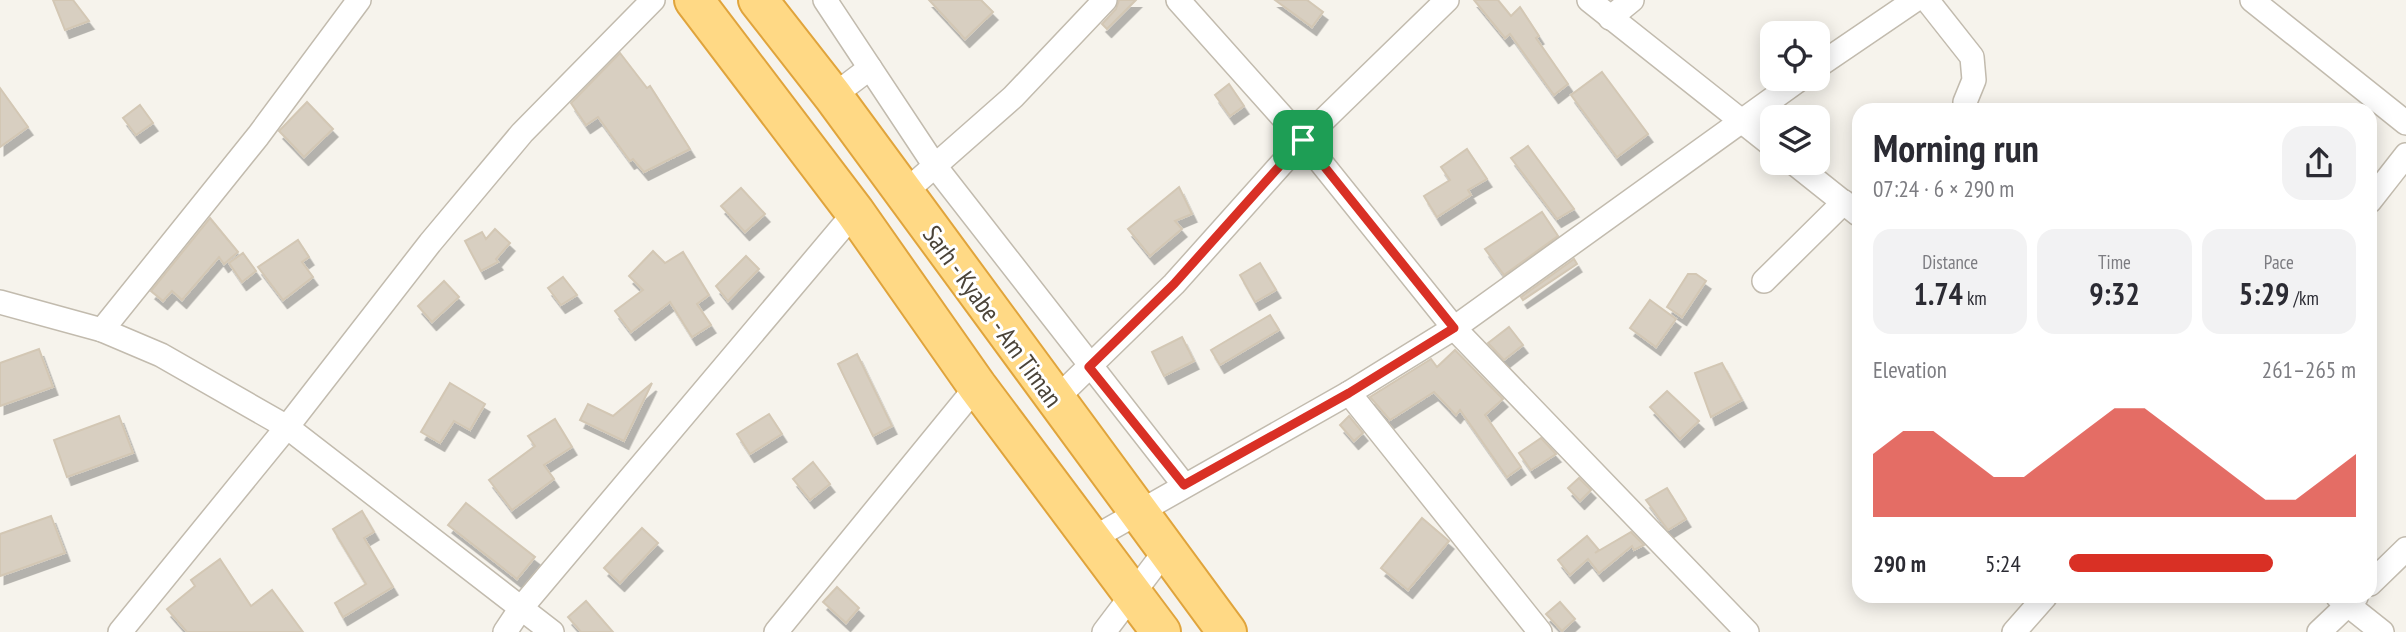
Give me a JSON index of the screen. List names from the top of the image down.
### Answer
{
  "streets": {
    "highway": ["Sarh - Kyabe - Am Timan"]
  },
  "page": {
    "heading": ["Morning run", "07:24 · 6 × 290 m"],
    "stats": [
      ["Distance", "1.74 km"],
      ["Time", "9:32"],
      ["Pace", "5:29 /km"]
    ],
    "chart": ["Elevation", "261–265 m"],
    "list": [
      {
        "name": "290 m",
        "note": "5:24"
      }
    ]
  }
}
